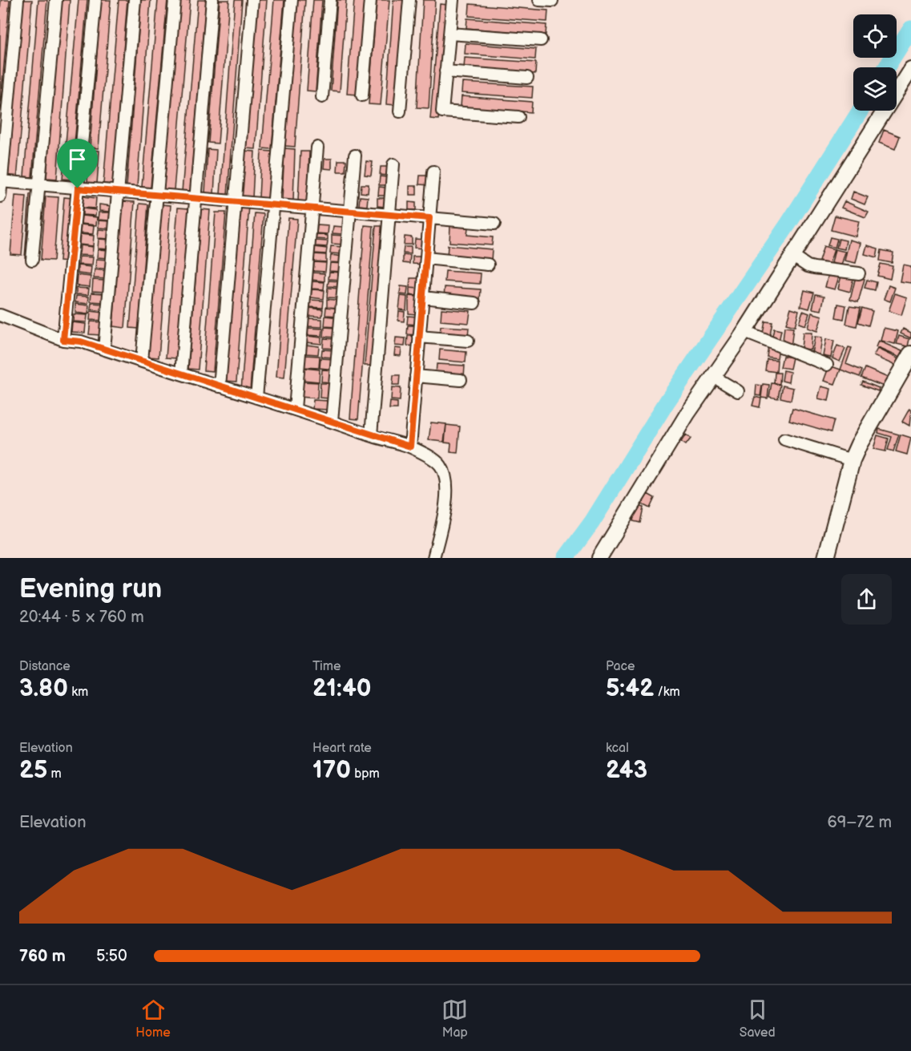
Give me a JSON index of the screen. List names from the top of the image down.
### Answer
{
  "page": {
    "heading": ["Evening run", "20:44 · 5 × 760 m"],
    "stats": [
      ["Distance", "3.80 km"],
      ["Time", "21:40"],
      ["Pace", "5:42 /km"],
      ["Elevation", "25 m"],
      ["Heart rate", "170 bpm"],
      ["kcal", "243"]
    ],
    "chart": ["Elevation", "69–72 m"],
    "list": [
      {
        "name": "760 m",
        "note": "5:50"
      }
    ],
    "tabs": ["Home", "Map", "Saved"]
  }
}
